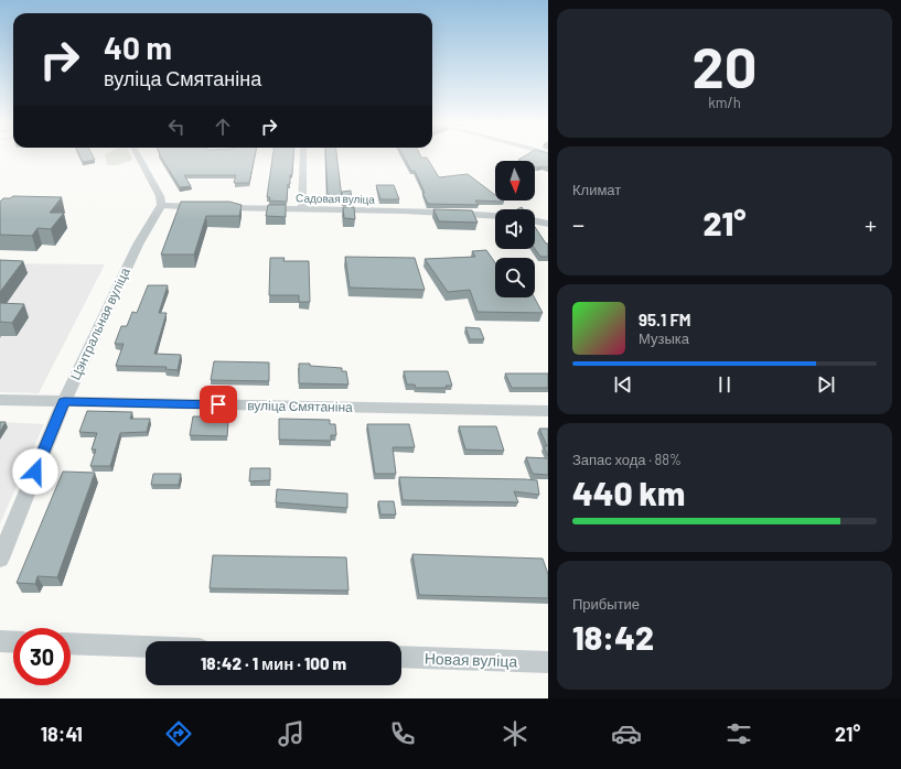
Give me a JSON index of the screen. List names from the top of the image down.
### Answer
{
  "streets": {
    "street": [
      "Садовая вуліца",
      "Цэнтральная вуліца",
      "вуліца Смятаніна",
      "Новая вуліца"
    ]
  },
  "crossings": [
    ["Садовая вуліца", "Цэнтральная вуліца"],
    ["Цэнтральная вуліца", "вуліца Смятаніна"]
  ],
  "north": "bottom",
  "page": {
    "tile": [
      ["20", "km/h"],
      "Климат",
      ["Запас хода · 88%", "440 km"],
      ["Прибытие", "18:42"]
    ],
    "turn": ["40 m", "вуліца Смятаніна"],
    "heat": ["−", "21°", "+"],
    "song": ["95.1 FM", "Музыка"],
    "limit": "30",
    "trip": "18:42 · 1 мин · 100 m",
    "tabs": ["18:41", "21°"]
  }
}
